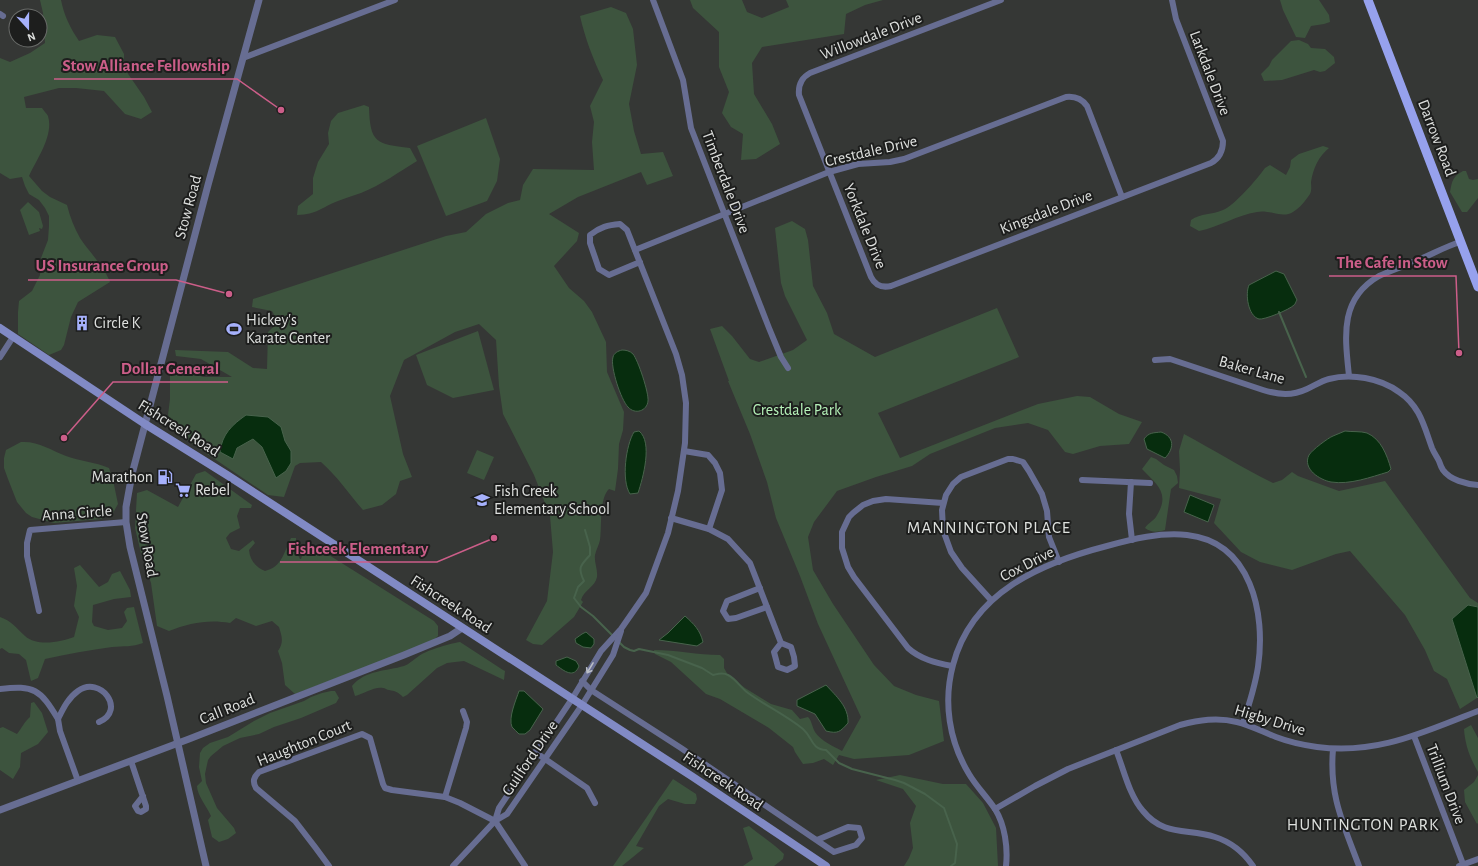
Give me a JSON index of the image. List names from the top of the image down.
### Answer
{
  "streets": {
    "main road": ["Darrow Road", "Fishcreek Road"],
    "street": [
      "Willowdale Drive",
      "Larkdale Drive",
      "Crestdale Drive",
      "Timberdale Drive",
      "Stow Road",
      "Kingsdale Drive",
      "Yorkdale Drive",
      "Baker Lane",
      "Anna Circle",
      "Cox Drive",
      "Call Road",
      "Higby Drive",
      "Haughton Court",
      "Guilford Drive",
      "Trillium Drive"
    ]
  },
  "crossings": [
    ["Willowdale Drive", "Yorkdale Drive"],
    ["Larkdale Drive", "Kingsdale Drive"],
    ["Crestdale Drive", "Timberdale Drive"],
    ["Crestdale Drive", "Kingsdale Drive"],
    ["Crestdale Drive", "Yorkdale Drive"],
    ["Stow Road", "Fishcreek Road"],
    ["Stow Road", "Anna Circle"],
    ["Stow Road", "Call Road"],
    ["Kingsdale Drive", "Yorkdale Drive"],
    ["Fishcreek Road", "Call Road"],
    ["Fishcreek Road", "Guilford Drive"],
    ["Cox Drive", "Higby Drive"],
    ["Higby Drive", "Trillium Drive"]
  ],
  "districts": ["MANNINGTON PLACE", "HUNTINGTON PARK"],
  "parks": ["Crestdale Park"],
  "places": {
    "other": [
      "Stow Alliance Fellowship",
      "US Insurance Group",
      "The Cafe in Stow",
      "Dollar General",
      "Fishceek Elementary"
    ],
    "building": ["Circle K"],
    "sports": ["Hickey's Karate Center"],
    "fuel station": ["Marathon"],
    "supermarket": ["Rebel"],
    "school or university": ["Fish Creek Elementary School"]
  },
  "north": "bottom"
}
